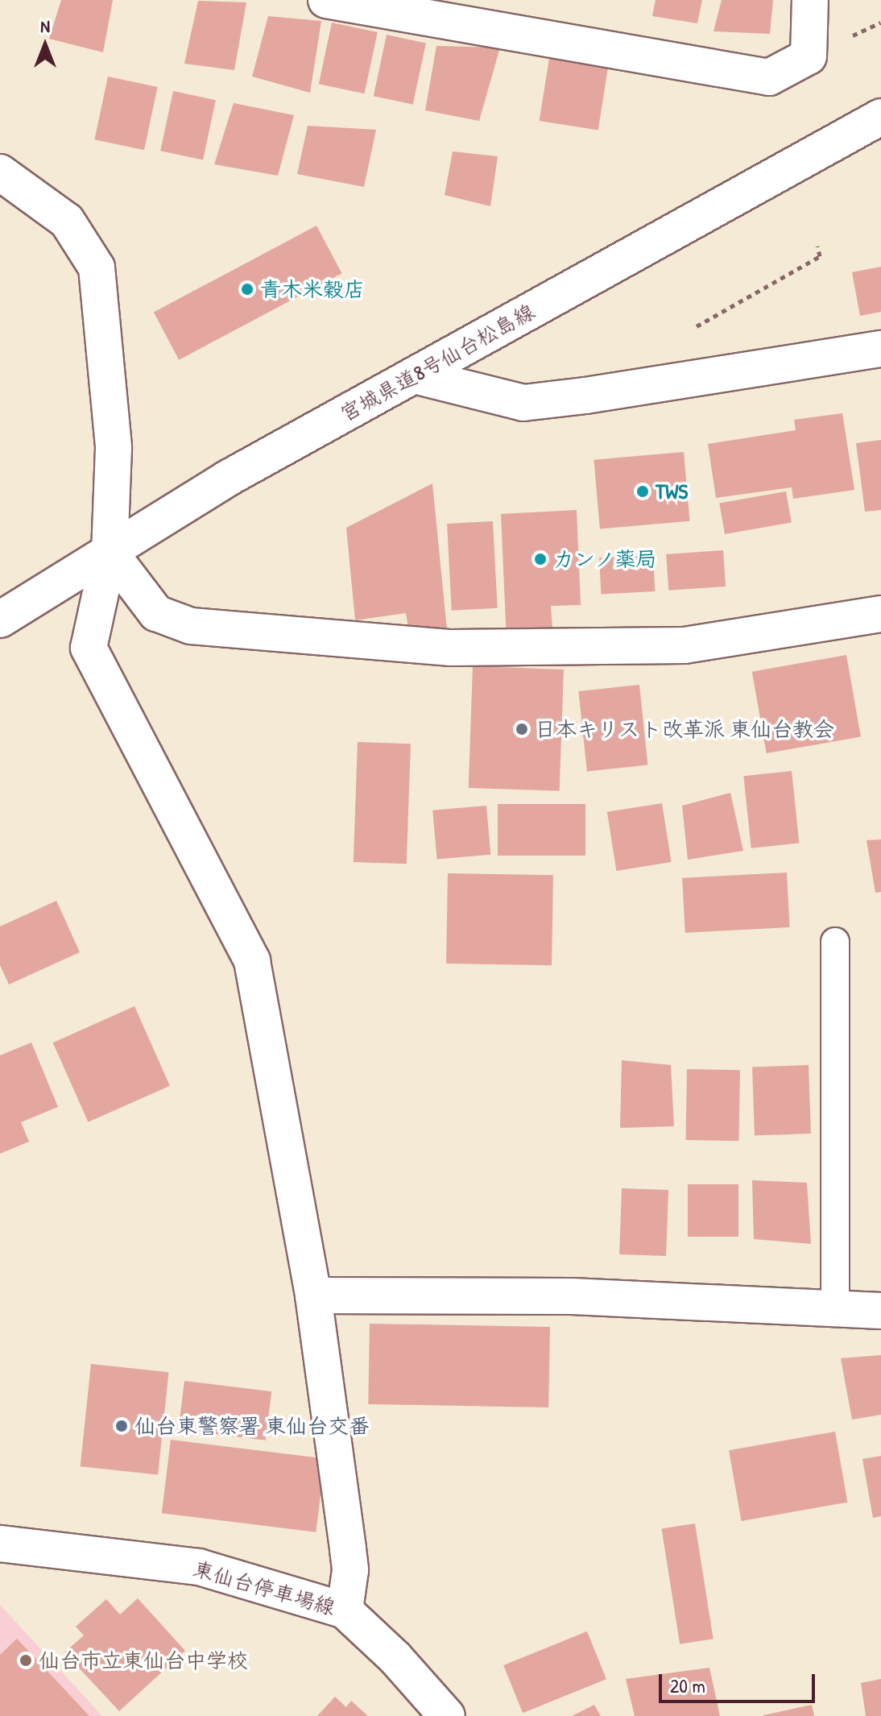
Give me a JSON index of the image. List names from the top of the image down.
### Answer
{
  "streets": {
    "street": ["宮城県道8号仙台松島線", "東仙台停車場線"]
  },
  "places": [
    "青木米穀店",
    "TWS",
    "カンノ薬局",
    "日本キリスト改革派 東仙台教会",
    "仙台東警察署 東仙台交番",
    "仙台市立東仙台中学校"
  ],
  "scale_bar": "20 m",
  "north": "top"
}
